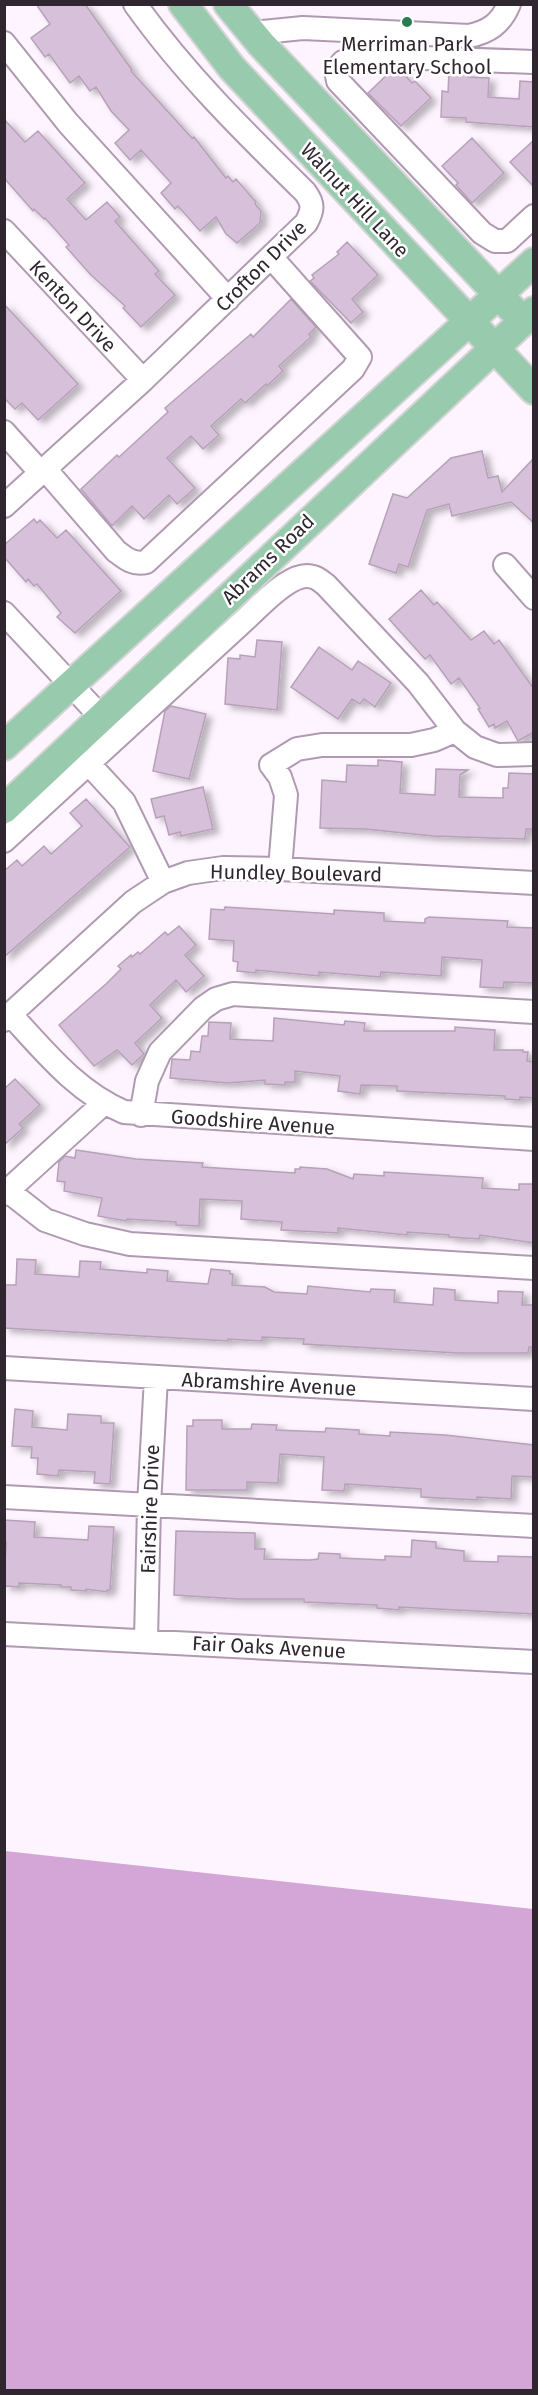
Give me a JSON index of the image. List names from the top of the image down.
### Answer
{
  "streets": {
    "main road": ["Walnut Hill Lane", "Abrams Road"],
    "street": [
      "Crofton Drive",
      "Kenton Drive",
      "Hundley Boulevard",
      "Goodshire Avenue",
      "Abramshire Avenue",
      "Fairshire Drive",
      "Fair Oaks Avenue"
    ]
  },
  "crossings": [
    ["Walnut Hill Lane", "Abrams Road"],
    ["Crofton Drive", "Kenton Drive"],
    ["Hundley Boulevard", "Goodshire Avenue"],
    ["Abramshire Avenue", "Fairshire Drive"],
    ["Fairshire Drive", "Fair Oaks Avenue"]
  ],
  "places": ["Merriman Park Elementary School"]
}
